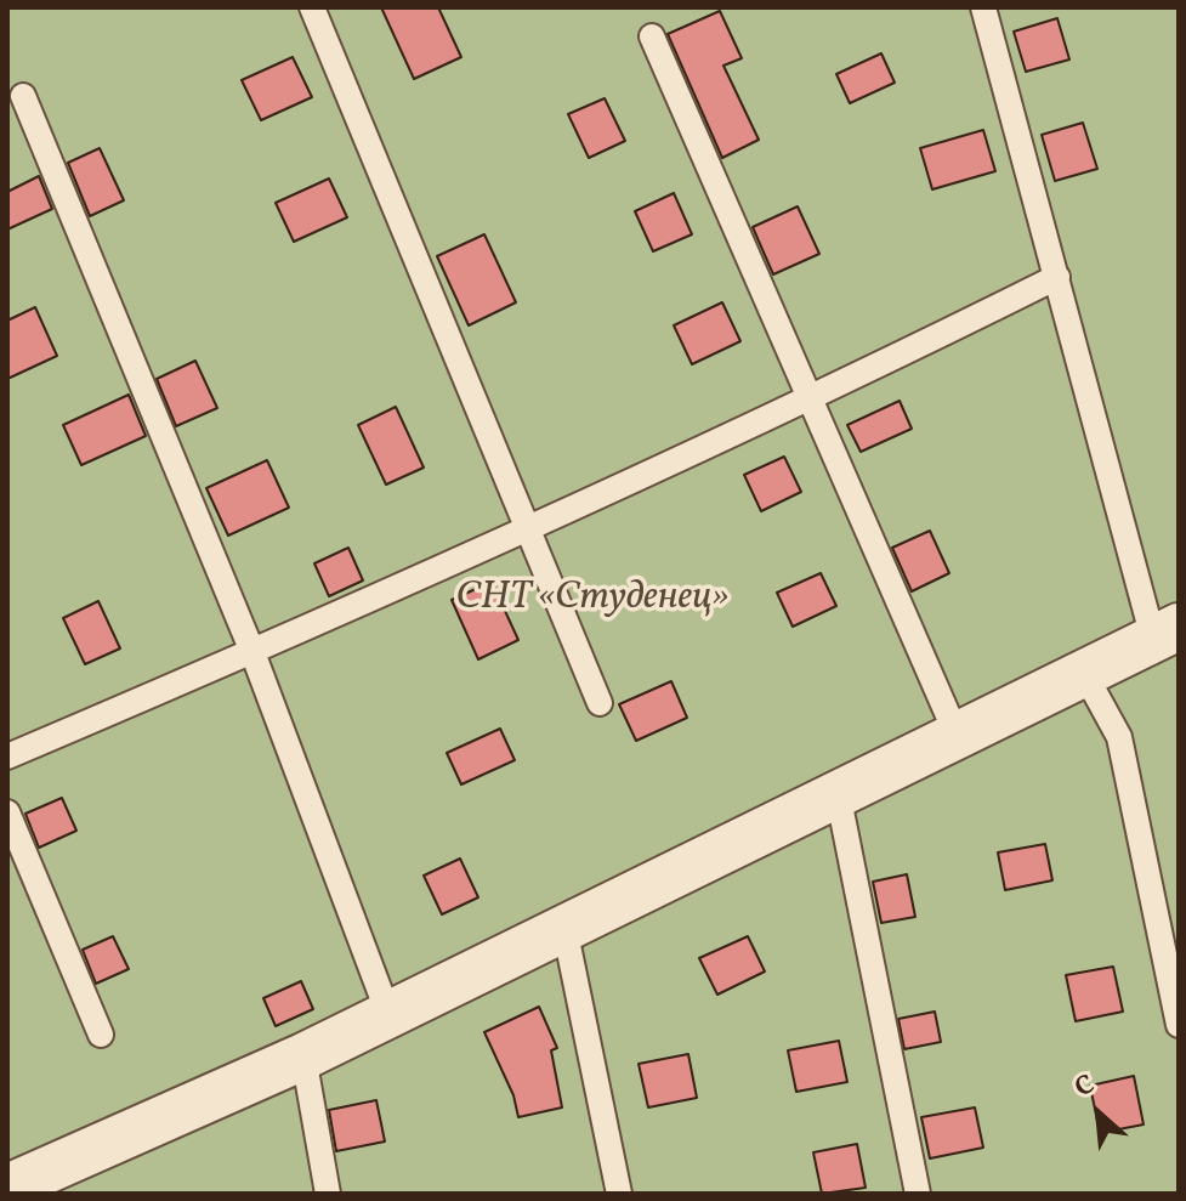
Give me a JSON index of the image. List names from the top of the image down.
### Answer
{
  "parks": ["СНТ «Студенец»"],
  "north": "top left"
}
